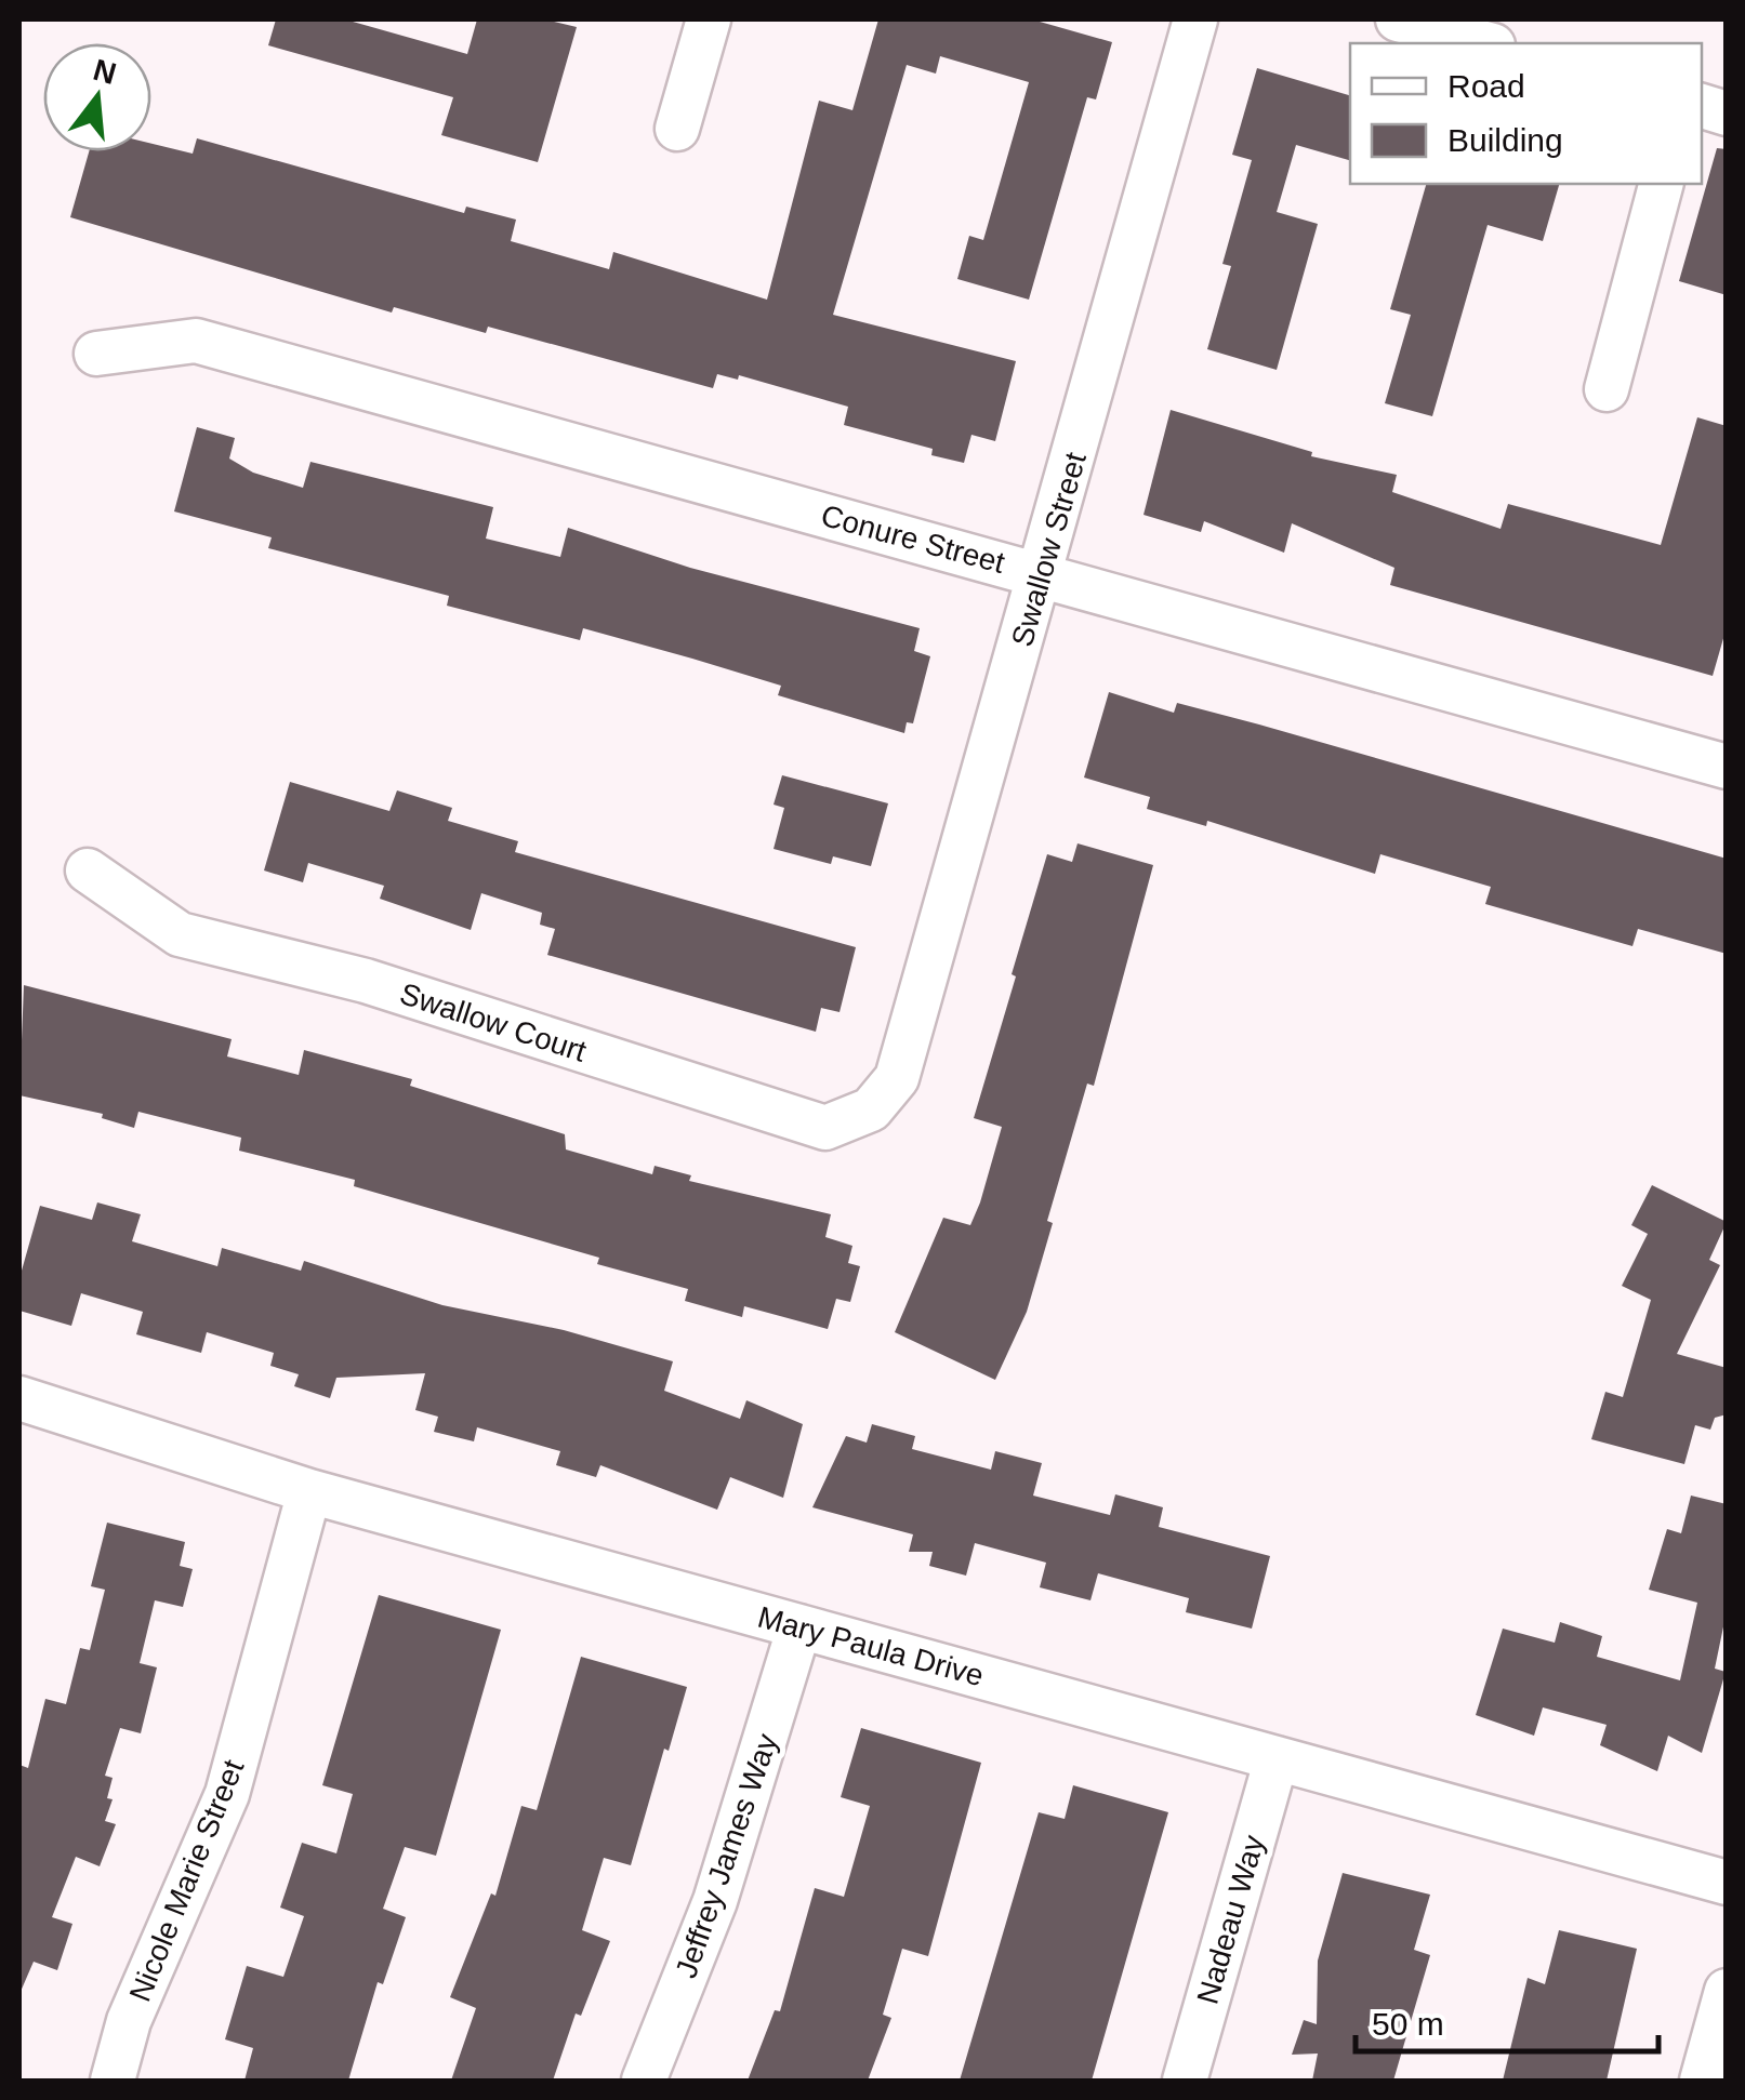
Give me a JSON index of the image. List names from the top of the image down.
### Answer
{
  "streets": {
    "street": [
      "Conure Street",
      "Swallow Street",
      "Swallow Court",
      "Mary Paula Drive",
      "Jeffrey James Way",
      "Nicole Marie Street",
      "Nadeau Way"
    ]
  },
  "crossings": [
    ["Conure Street", "Swallow Street"],
    ["Swallow Street", "Swallow Court"],
    ["Mary Paula Drive", "Jeffrey James Way"],
    ["Mary Paula Drive", "Nicole Marie Street"],
    ["Mary Paula Drive", "Nadeau Way"]
  ],
  "legend": ["Road", "Building"],
  "scale_bar": "50 m",
  "north": "top"
}
